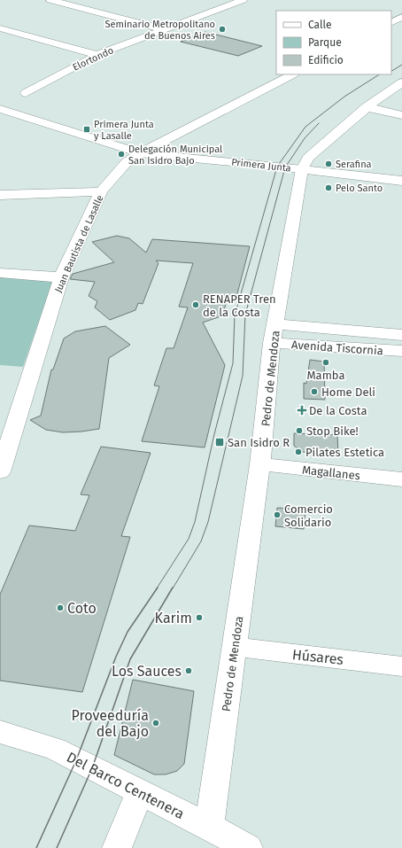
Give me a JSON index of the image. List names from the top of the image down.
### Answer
{
  "streets": {
    "street": [
      "Elortondo",
      "Primera Junta",
      "Juan Bautista de Lasalle",
      "Avenida Tiscornia",
      "Pedro de Mendoza",
      "Magallanes",
      "Húsares",
      "Del Barco Centenera"
    ]
  },
  "crossings": [
    ["Primera Junta", "Juan Bautista de Lasalle"],
    ["Primera Junta", "Pedro de Mendoza"],
    ["Avenida Tiscornia", "Pedro de Mendoza"],
    ["Pedro de Mendoza", "Magallanes"],
    ["Pedro de Mendoza", "Húsares"],
    ["Pedro de Mendoza", "Del Barco Centenera"]
  ],
  "places": {
    "other": [
      "Seminario Metropolitano de Buenos Aires",
      "Delegación Municipal San Isidro Bajo",
      "Serafina",
      "Pelo Santo",
      "RENAPER Tren de la Costa",
      "Mamba",
      "Home Deli",
      "Stop Bike!",
      "Pilates Estetica",
      "Comercio Solidario",
      "Coto",
      "Karim",
      "Los Sauces",
      "Proveeduría del Bajo"
    ],
    "transit": ["Primera Junta y Lasalle", "San Isidro R"],
    "health": ["De la Costa"]
  },
  "legend": ["Calle", "Parque", "Edificio"]
}
